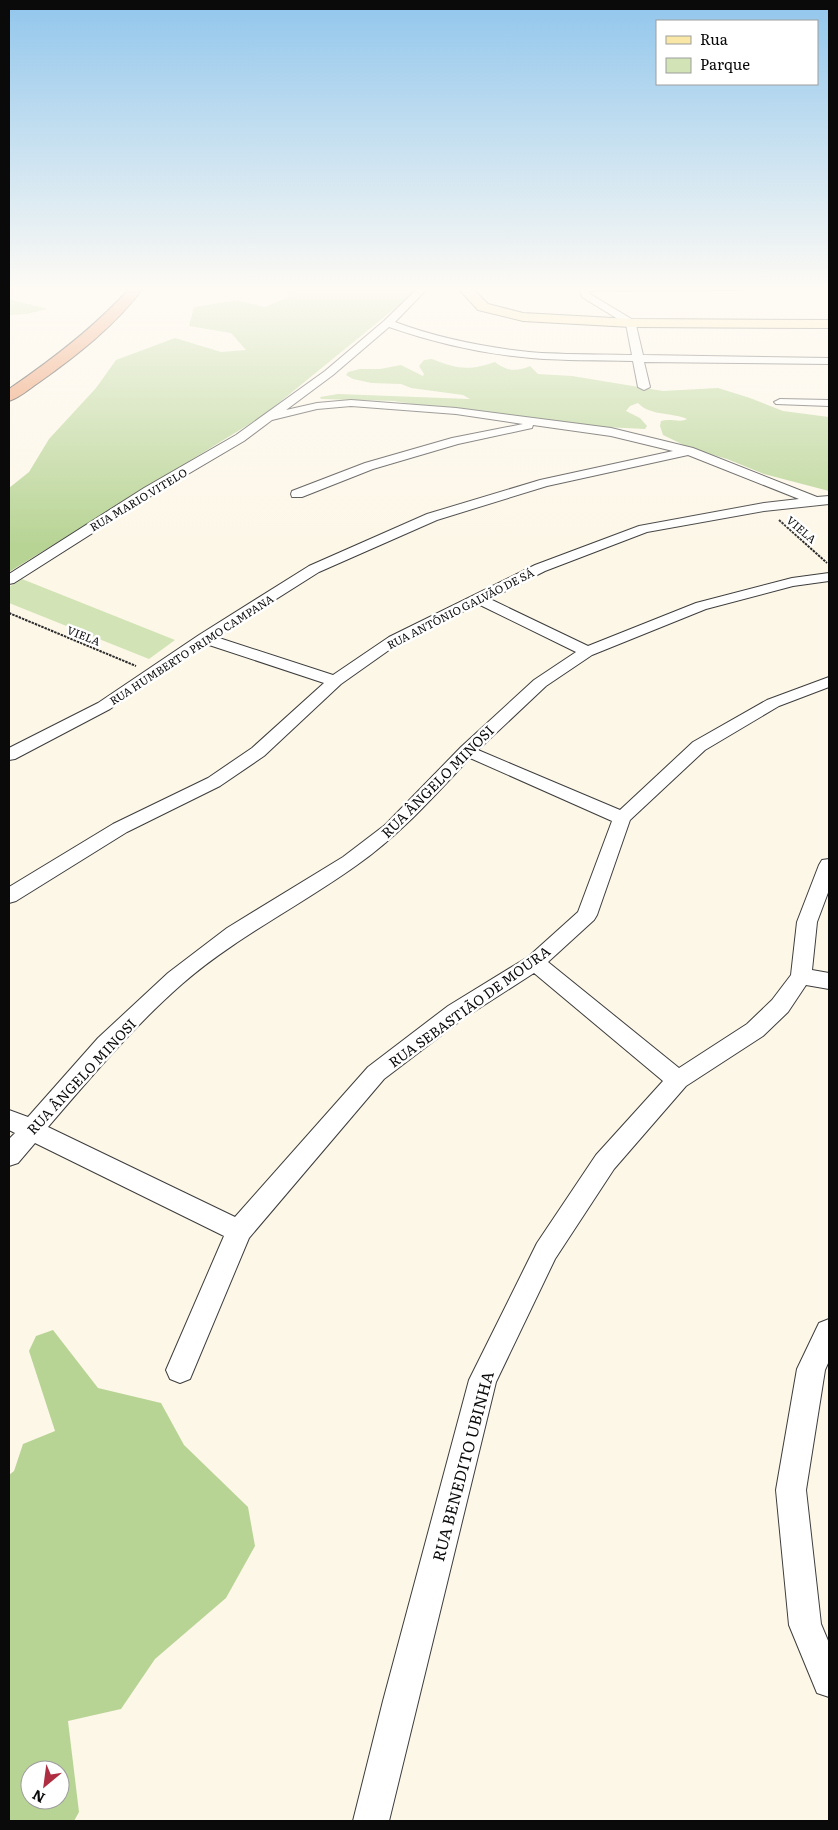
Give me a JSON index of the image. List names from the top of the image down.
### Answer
{
  "streets": {
    "street": [
      "RUA MARIO VITELO",
      "RUA ANTÔNIO GALVÃO DE SÁ",
      "RUA HUMBERTO PRIMO CAMPANA",
      "RUA ÂNGELO MINOSI",
      "RUA SEBASTIÃO DE MOURA",
      "RUA BENEDITO UBINHA"
    ],
    "path": ["VIELA"]
  },
  "crossings": [
    ["VIELA", "RUA ANTÔNIO GALVÃO DE SÁ"],
    ["VIELA", "RUA HUMBERTO PRIMO CAMPANA"]
  ],
  "legend": ["Rua", "Parque"],
  "north": "bottom left"
}
